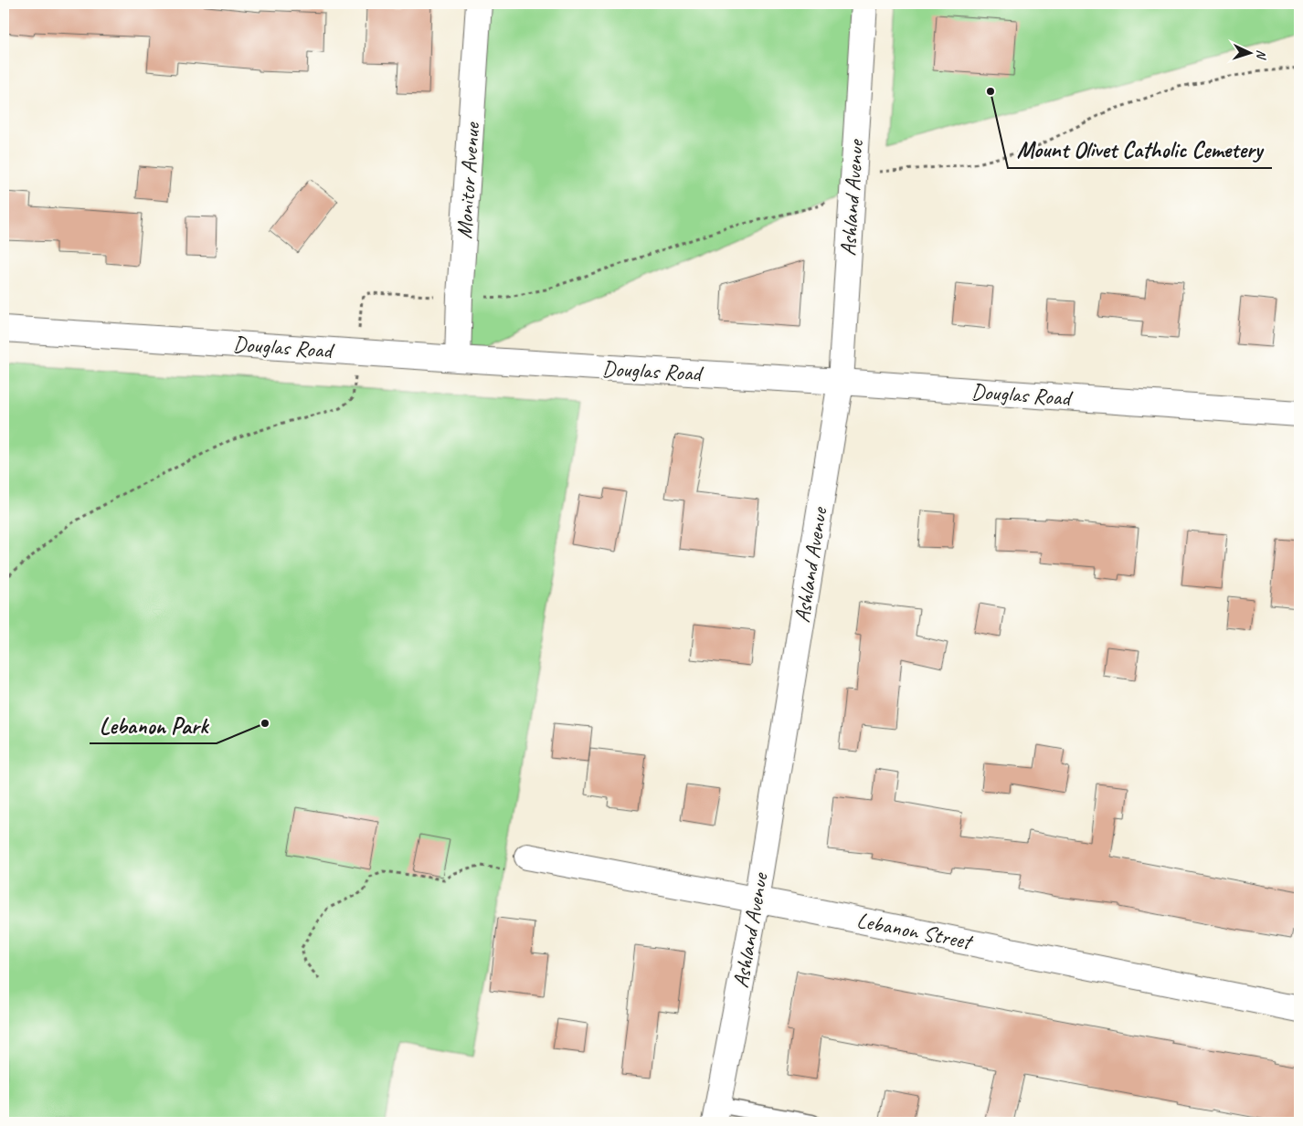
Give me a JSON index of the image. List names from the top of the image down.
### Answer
{
  "streets": {
    "street": [
      "Monitor Avenue",
      "Ashland Avenue",
      "Douglas Road",
      "Lebanon Street"
    ]
  },
  "crossings": [
    ["Monitor Avenue", "Douglas Road"],
    ["Ashland Avenue", "Douglas Road"],
    ["Ashland Avenue", "Lebanon Street"]
  ],
  "places": ["Mount Olivet Catholic Cemetery", "Lebanon Park"],
  "north": "right"
}
